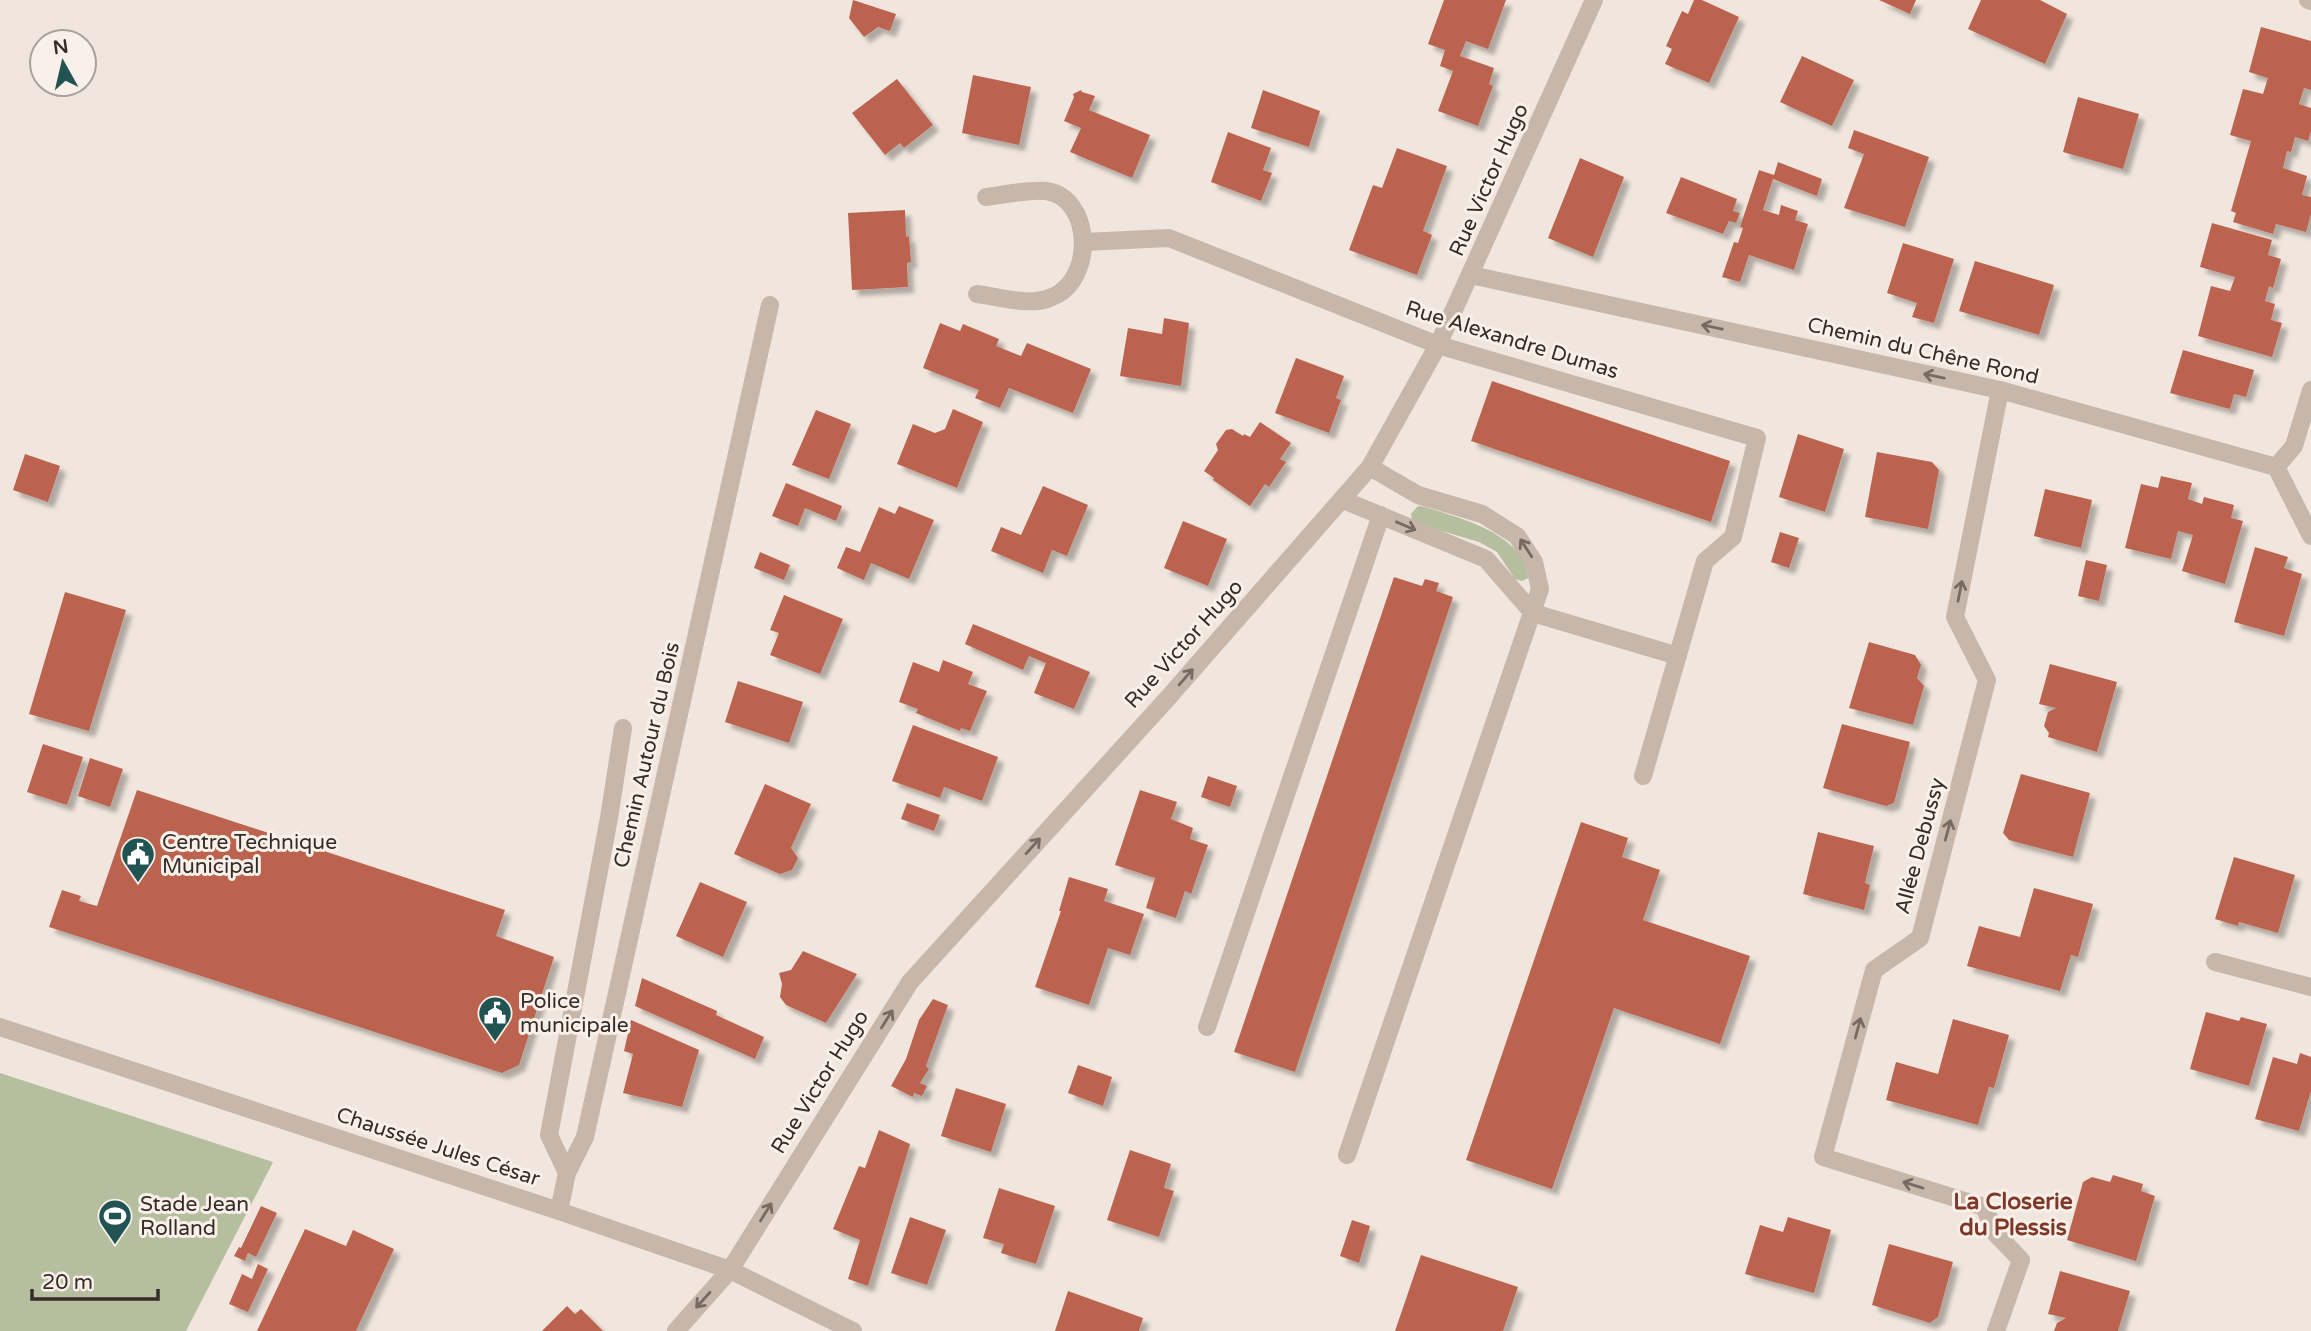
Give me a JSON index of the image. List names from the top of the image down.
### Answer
{
  "streets": {
    "street": [
      "Rue Victor Hugo",
      "Rue Alexandre Dumas",
      "Chemin du Chêne Rond",
      "Chemin Autour du Bois",
      "Allée Debussy",
      "Chaussée Jules César"
    ]
  },
  "crossings": [
    ["Rue Victor Hugo", "Rue Alexandre Dumas"],
    ["Rue Victor Hugo", "Chemin du Chêne Rond"],
    ["Rue Victor Hugo", "Chaussée Jules César"],
    ["Chemin du Chêne Rond", "Allée Debussy"],
    ["Chemin Autour du Bois", "Chaussée Jules César"]
  ],
  "one_way": ["Rue Victor Hugo", "Chemin du Chêne Rond", "Allée Debussy"],
  "districts": ["La Closerie du Plessis"],
  "places": {
    "public building": ["Centre Technique Municipal", "Police municipale"],
    "sports": ["Stade Jean Rolland"]
  },
  "scale_bar": "20 m",
  "north": "top"
}
